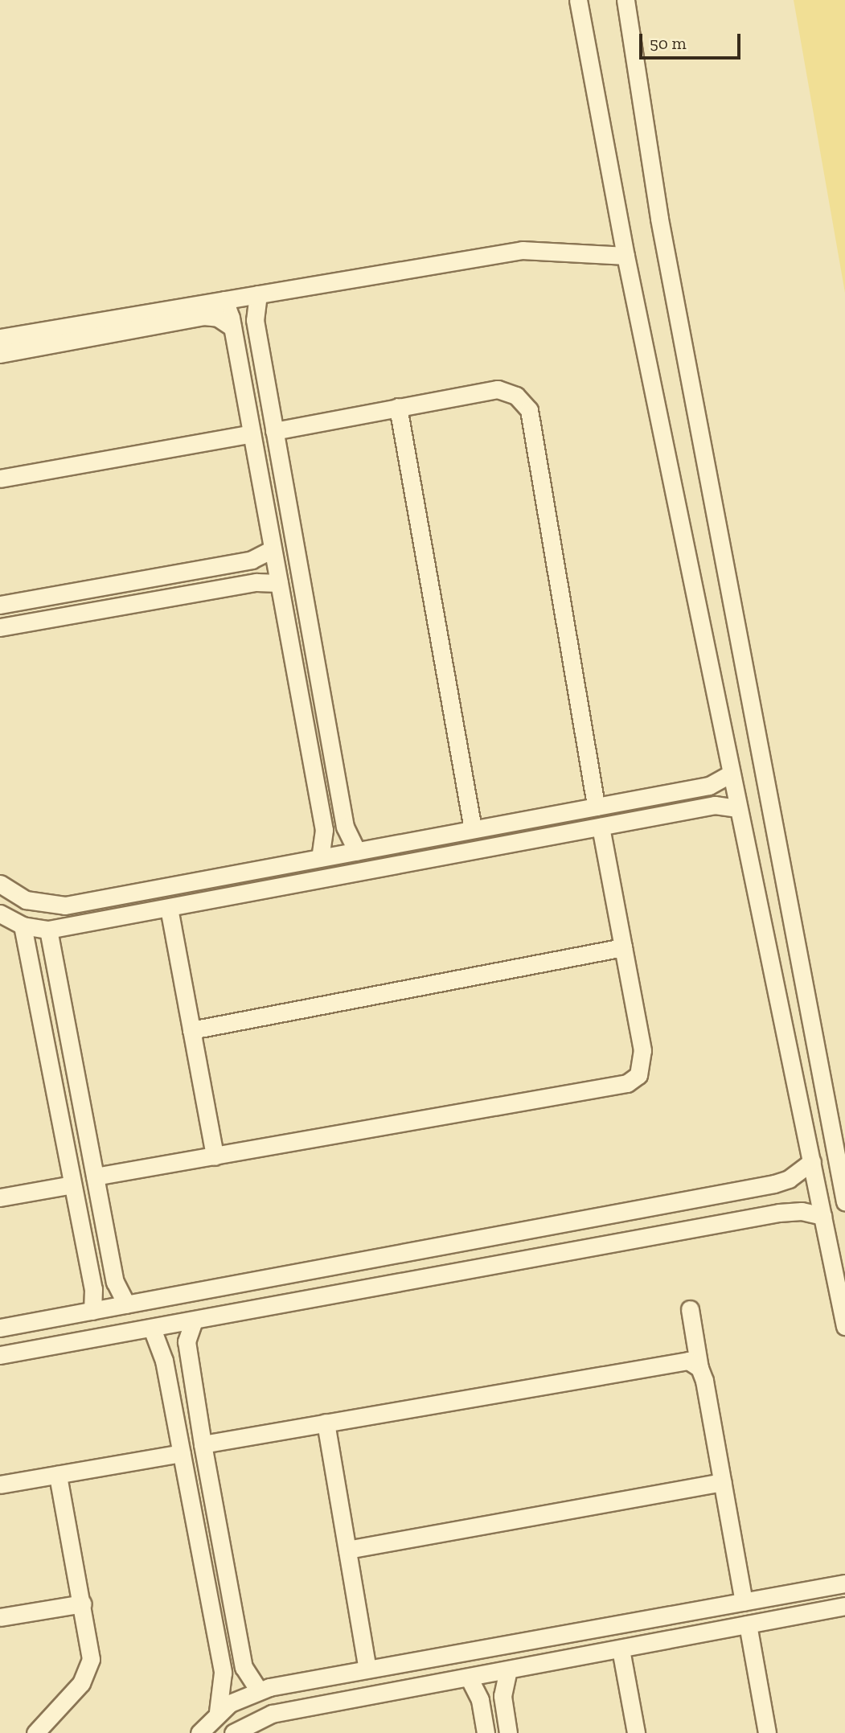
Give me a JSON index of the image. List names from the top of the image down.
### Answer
{
  "scale_bar": "50 m"
}
